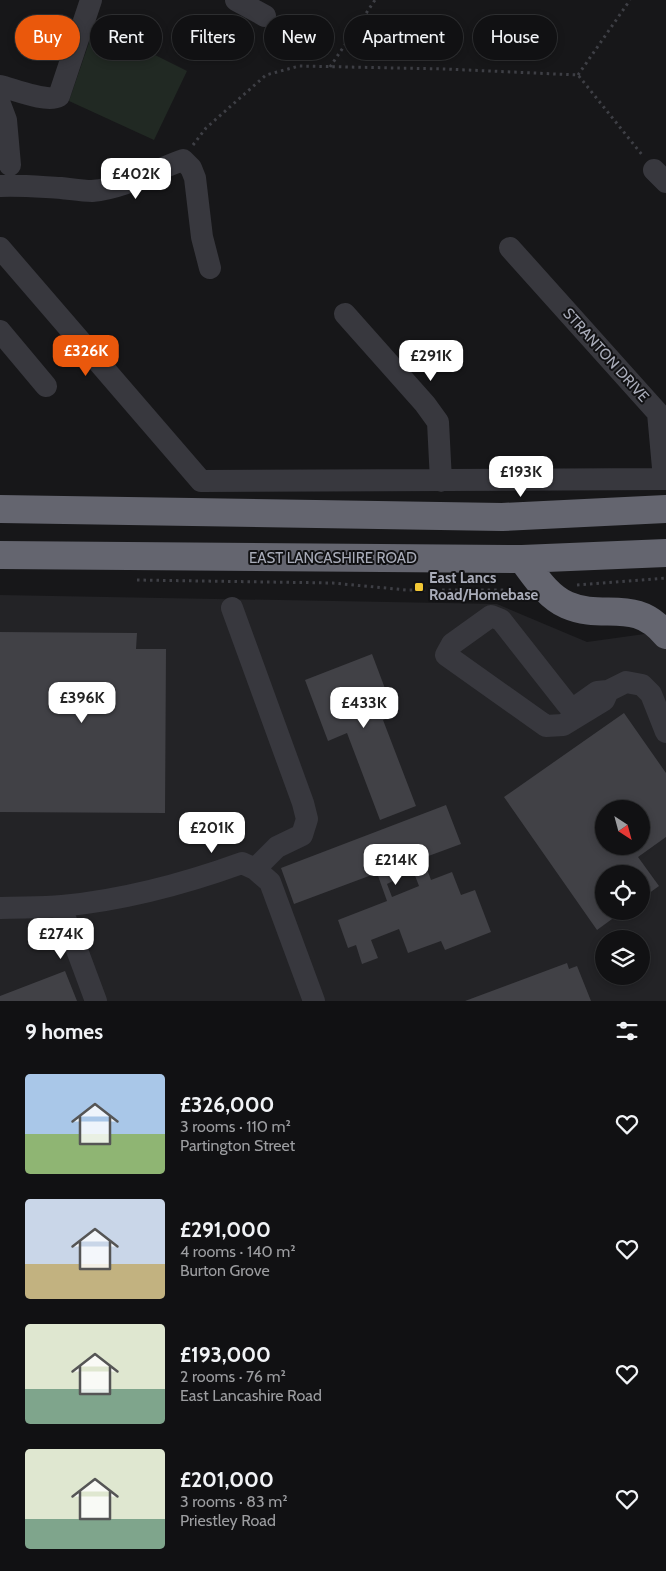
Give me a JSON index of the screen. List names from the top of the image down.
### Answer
{
  "streets": {
    "highway": ["EAST LANCASHIRE ROAD"],
    "street": ["STRANTON DRIVE"]
  },
  "places": {
    "transit": ["East Lancs Road/Homebase"]
  },
  "north": "bottom right",
  "page": {
    "chip": [
      "Buy",
      "Rent",
      "Filters",
      "New",
      "Apartment",
      "House"
    ],
    "price": [
      "£402K",
      "£326K",
      "£291K",
      "£193K",
      "£396K",
      "£433K",
      "£201K",
      "£214K",
      "£274K"
    ],
    "heading": "9 homes",
    "list": [
      {
        "name": "£326,000",
        "note": "3 rooms · 110 m² · Partington Street"
      },
      {
        "name": "£291,000",
        "note": "4 rooms · 140 m² · Burton Grove"
      },
      {
        "name": "£193,000",
        "note": "2 rooms · 76 m² · East Lancashire Road"
      },
      {
        "name": "£201,000",
        "note": "3 rooms · 83 m² · Priestley Road"
      }
    ]
  }
}
